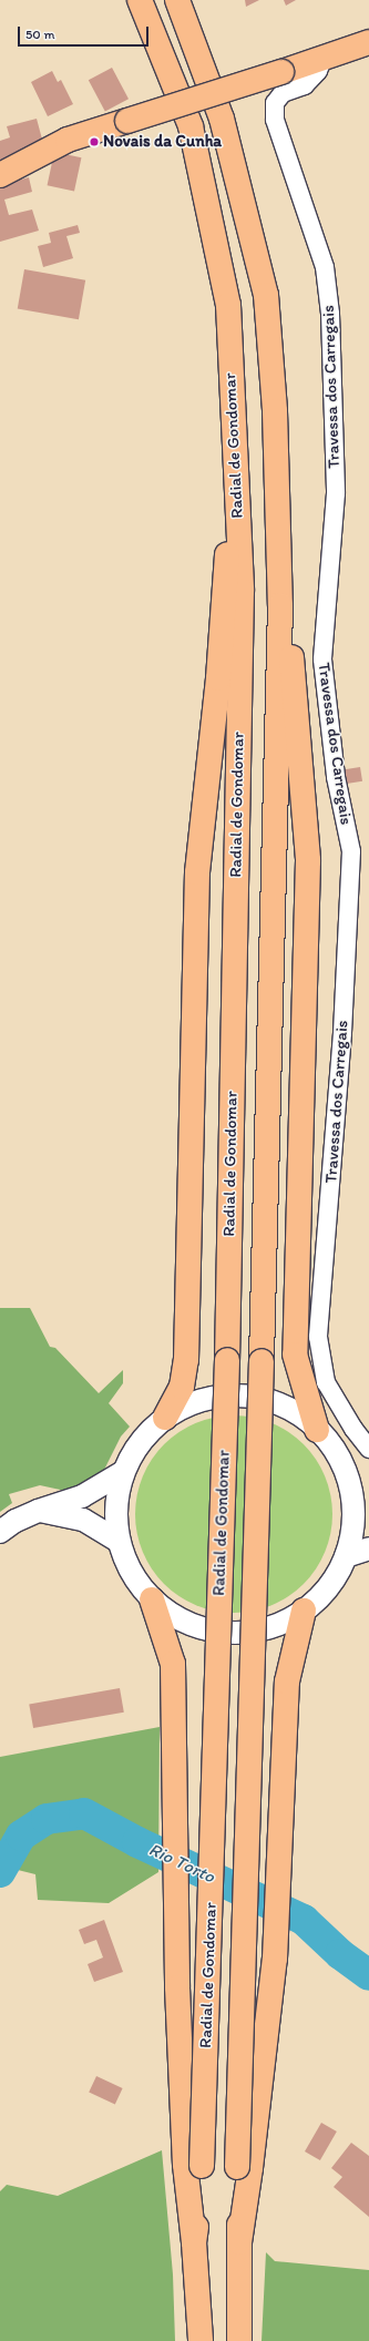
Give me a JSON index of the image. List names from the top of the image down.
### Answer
{
  "streets": {
    "main road": ["Radial de Gondomar"],
    "street": ["Travessa dos Carregais"]
  },
  "water": ["Rio Torto"],
  "places": ["Novais da Cunha"],
  "scale_bar": "50 m"
}
